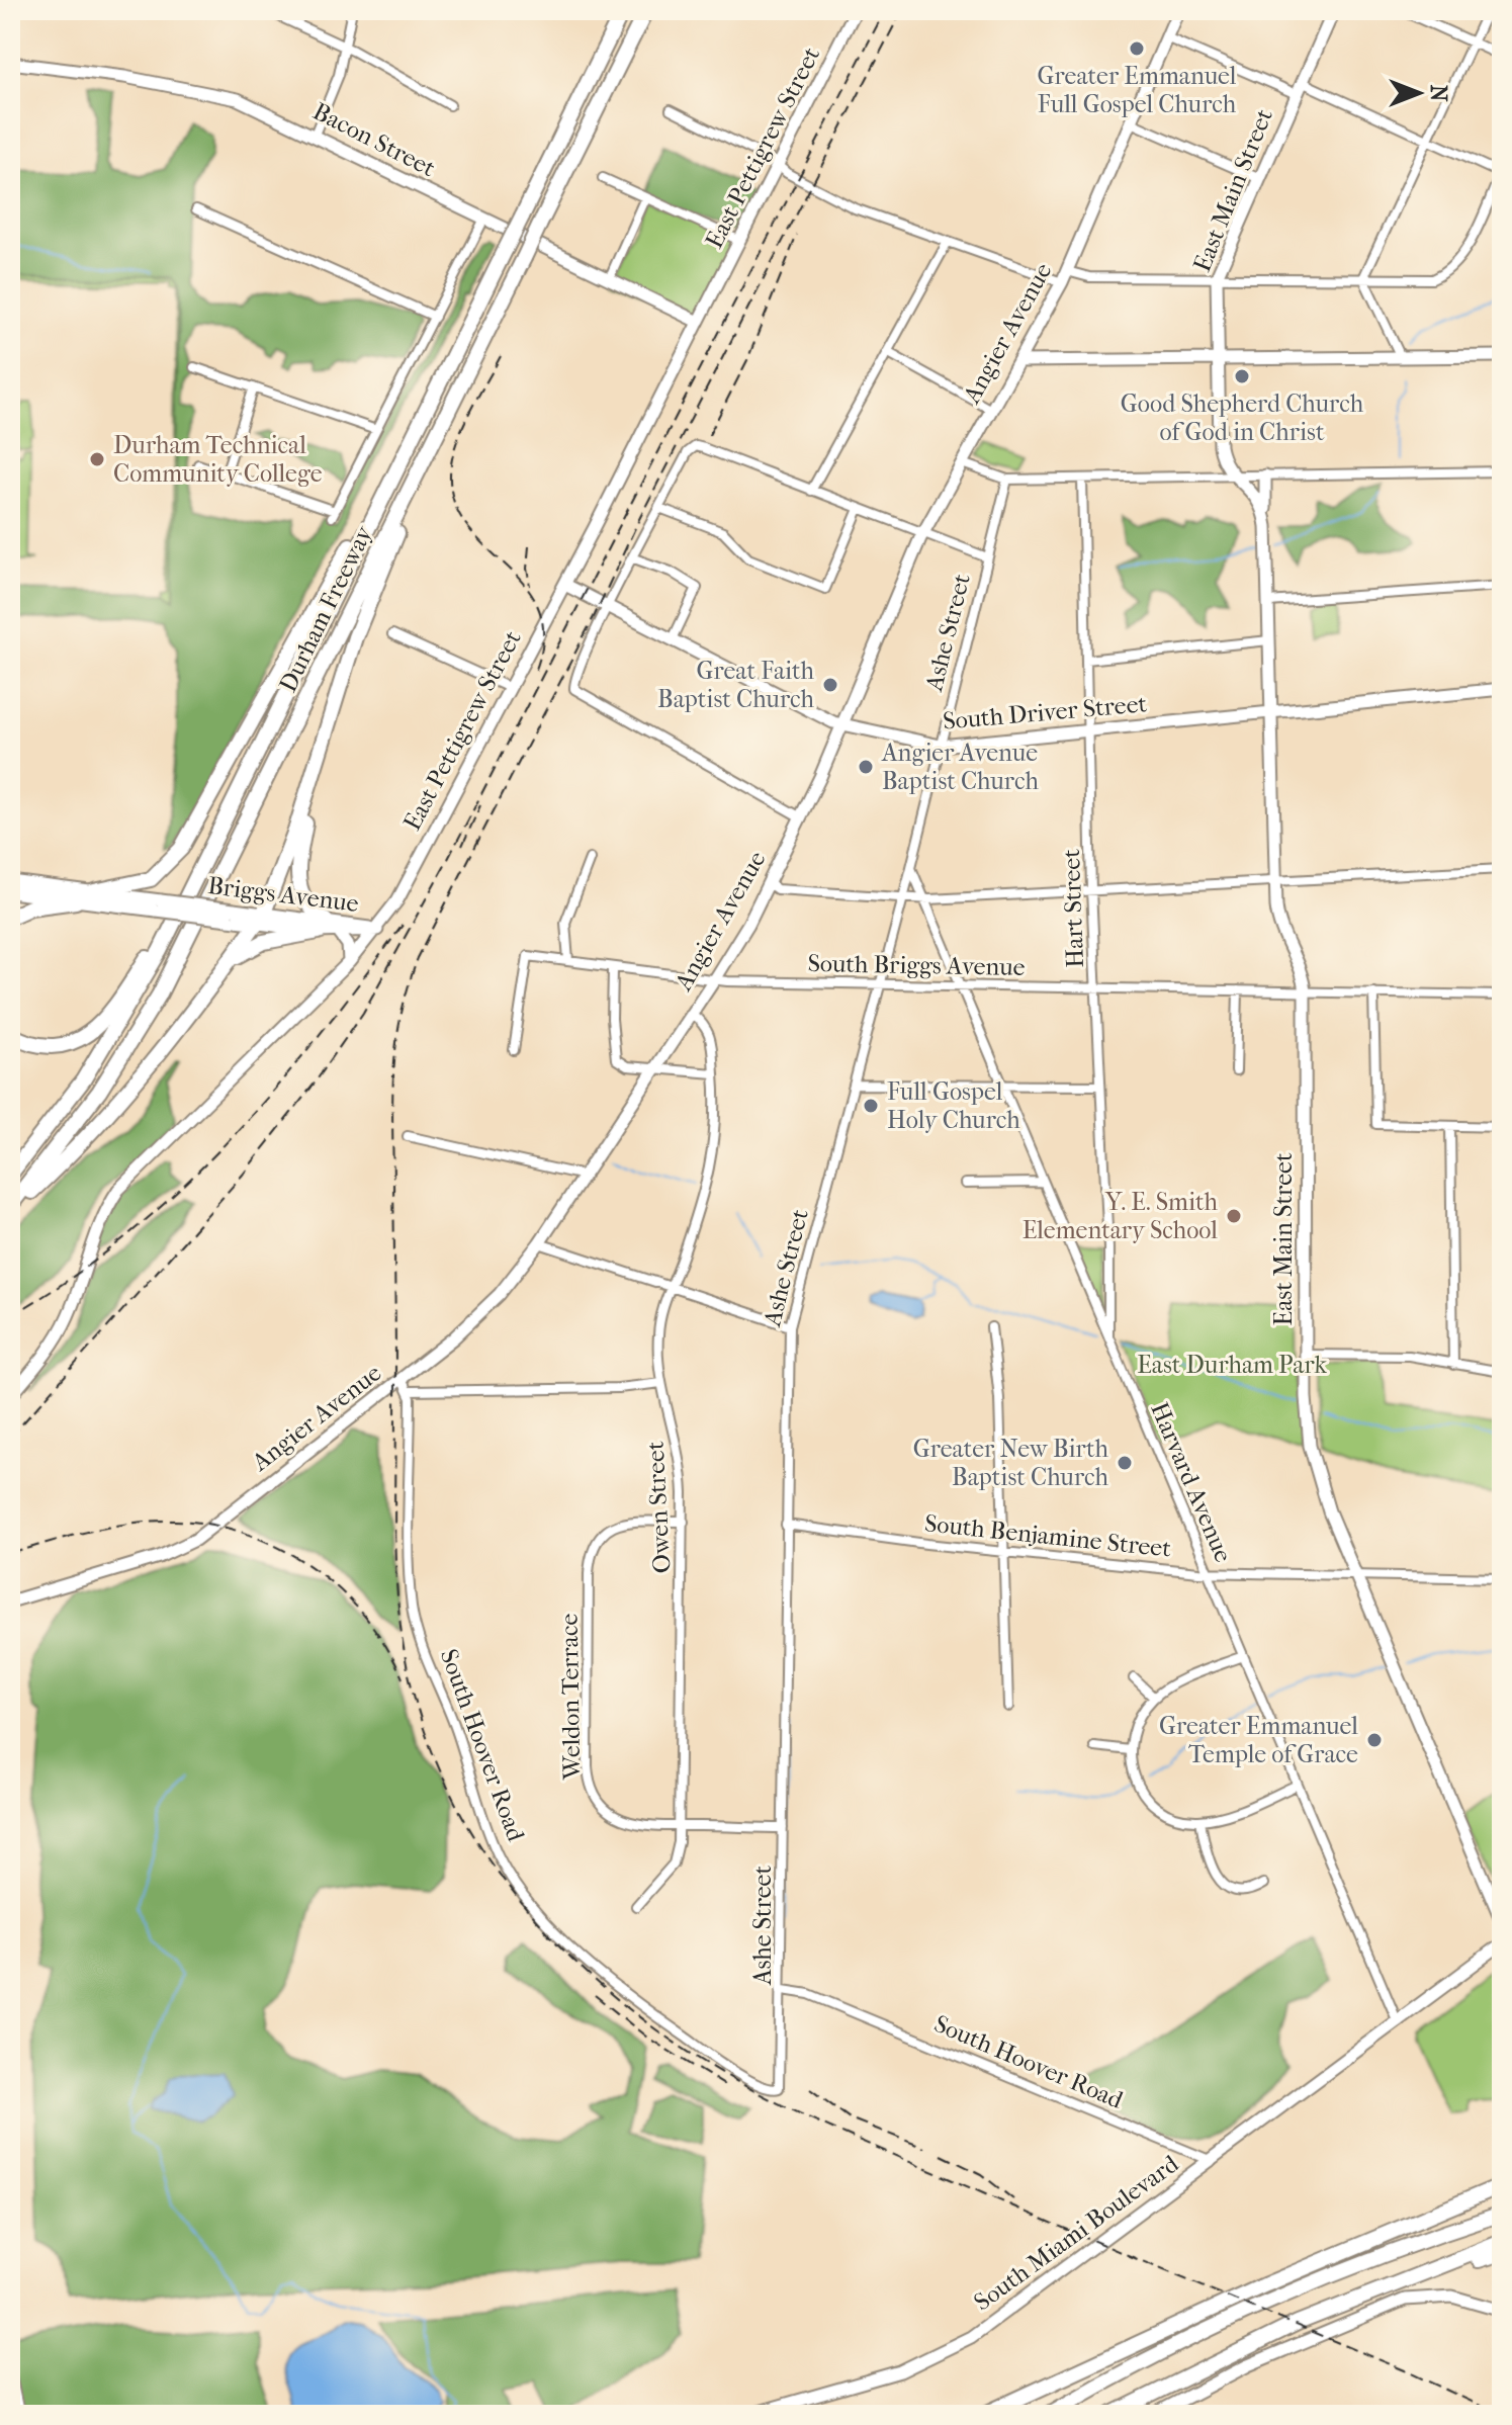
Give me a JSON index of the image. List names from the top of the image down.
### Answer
{
  "streets": {
    "highway": ["Durham Freeway"],
    "street": [
      "Bacon Street",
      "East Pettigrew Street",
      "East Main Street",
      "Angier Avenue",
      "Ashe Street",
      "South Driver Street",
      "Briggs Avenue",
      "Hart Street",
      "South Briggs Avenue",
      "Harvard Avenue",
      "Owen Street",
      "South Benjamine Street",
      "Weldon Terrace",
      "South Hoover Road",
      "South Miami Boulevard"
    ]
  },
  "crossings": [
    ["Bacon Street", "East Pettigrew Street"],
    ["East Pettigrew Street", "South Driver Street"],
    ["East Pettigrew Street", "Briggs Avenue"],
    ["East Main Street", "South Driver Street"],
    ["East Main Street", "South Briggs Avenue"],
    ["East Main Street", "South Benjamine Street"],
    ["Angier Avenue", "South Driver Street"],
    ["Angier Avenue", "South Briggs Avenue"],
    ["Angier Avenue", "Owen Street"],
    ["Ashe Street", "South Driver Street"],
    ["Ashe Street", "South Briggs Avenue"],
    ["Ashe Street", "Harvard Avenue"],
    ["Ashe Street", "South Benjamine Street"],
    ["Ashe Street", "Weldon Terrace"],
    ["Ashe Street", "South Hoover Road"],
    ["South Driver Street", "Hart Street"],
    ["Hart Street", "South Briggs Avenue"],
    ["Hart Street", "Harvard Avenue"],
    ["South Briggs Avenue", "Harvard Avenue"],
    ["Harvard Avenue", "South Benjamine Street"],
    ["Harvard Avenue", "South Miami Boulevard"],
    ["Owen Street", "Weldon Terrace"],
    ["South Hoover Road", "South Miami Boulevard"]
  ],
  "parks": ["East Durham Park"],
  "places": [
    "Greater Emmanuel Full Gospel Church",
    "Good Shepherd Church of God in Christ",
    "Durham Technical Community College",
    "Great Faith Baptist Church",
    "Angier Avenue Baptist Church",
    "Full Gospel Holy Church",
    "Y. E. Smith Elementary School",
    "Greater New Birth Baptist Church",
    "Greater Emmanuel Temple of Grace"
  ],
  "north": "right"
}
